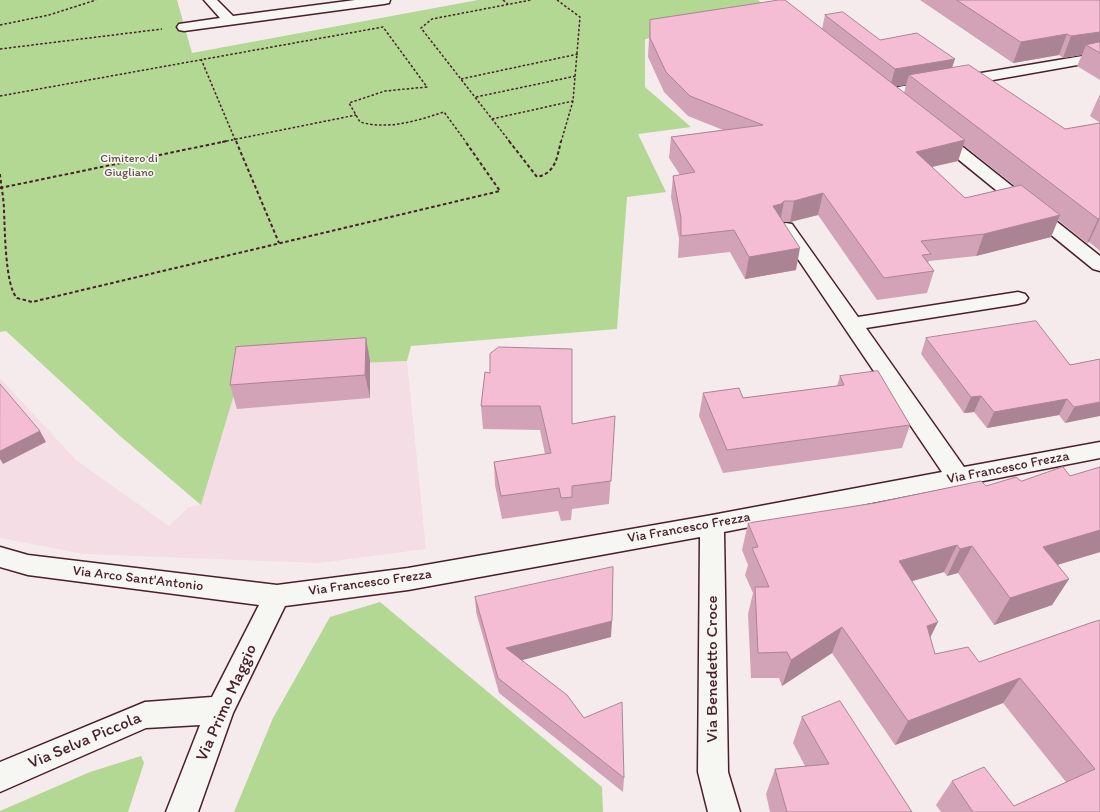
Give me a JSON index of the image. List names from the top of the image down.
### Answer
{
  "streets": {
    "street": [
      "Via Francesco Frezza",
      "Via Arco Sant'Antonio",
      "Via Benedetto Croce",
      "Via Primo Maggio",
      "Via Selva Piccola"
    ]
  },
  "crossings": [
    ["Via Francesco Frezza", "Via Arco Sant'Antonio"],
    ["Via Francesco Frezza", "Via Benedetto Croce"],
    ["Via Francesco Frezza", "Via Primo Maggio"],
    ["Via Arco Sant'Antonio", "Via Primo Maggio"],
    ["Via Primo Maggio", "Via Selva Piccola"]
  ],
  "parks": ["Cimitero di Giugliano"]
}
